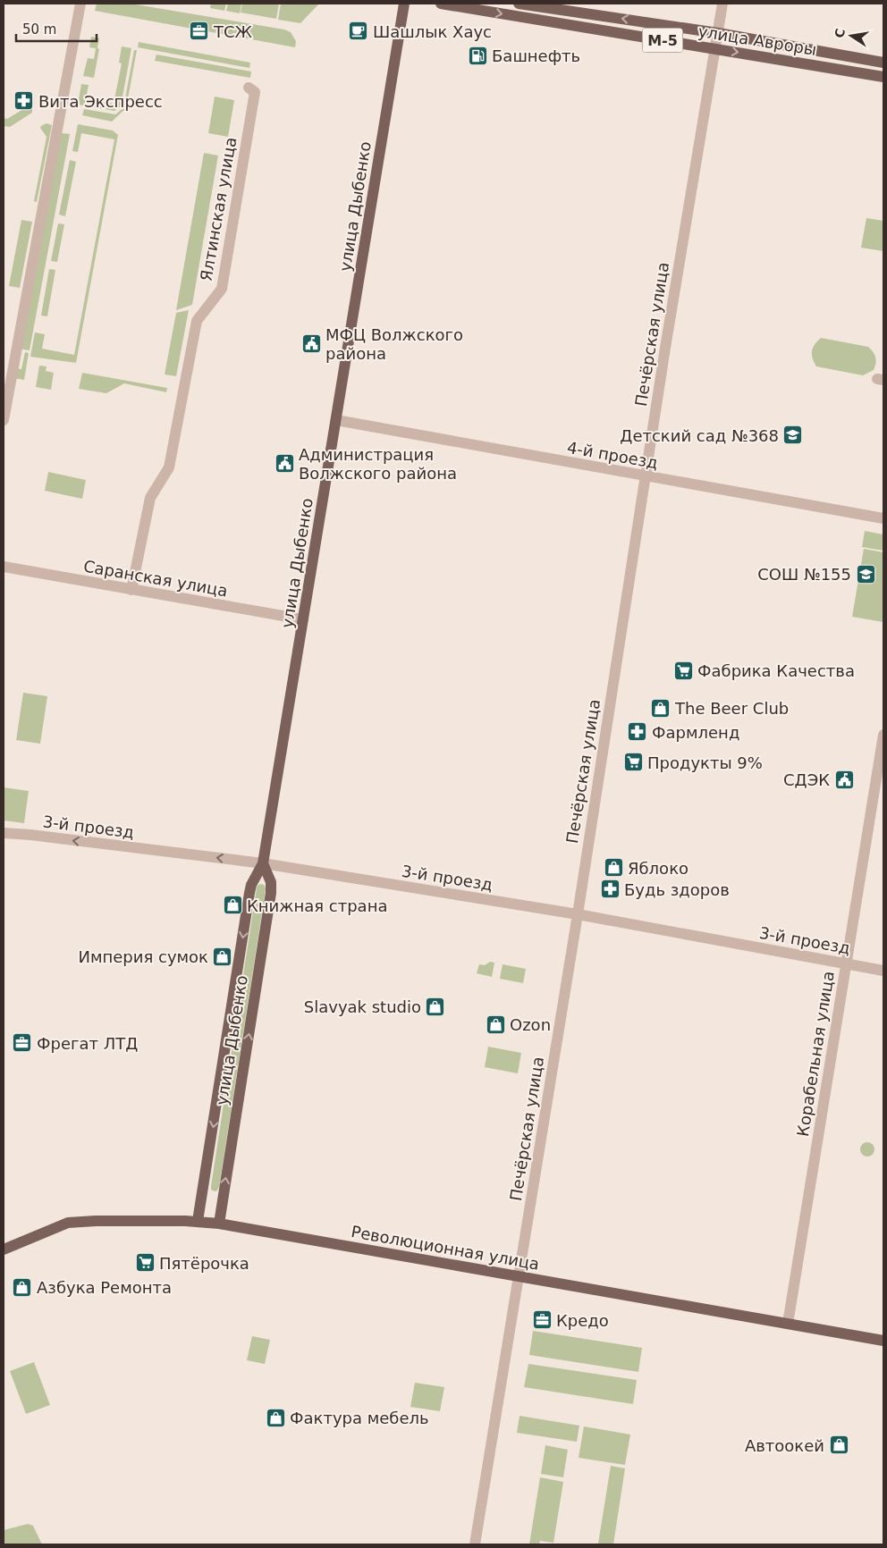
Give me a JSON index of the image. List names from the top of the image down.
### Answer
{
  "streets": {
    "main road": [
      "М-5",
      "улица Авроры",
      "улица Дыбенко",
      "Революционная улица"
    ],
    "street": [
      "Ялтинская улица",
      "Печёрская улица",
      "4-й проезд",
      "Саранская улица",
      "3-й проезд",
      "Корабельная улица"
    ]
  },
  "crossings": [
    ["улица Авроры", "Печёрская улица"],
    ["улица Дыбенко", "4-й проезд"],
    ["улица Дыбенко", "Саранская улица"],
    ["улица Дыбенко", "3-й проезд"],
    ["улица Дыбенко", "Революционная улица"],
    ["Ялтинская улица", "Саранская улица"],
    ["Печёрская улица", "4-й проезд"],
    ["Печёрская улица", "3-й проезд"],
    ["Печёрская улица", "Революционная улица"],
    ["3-й проезд", "Корабельная улица"],
    ["Корабельная улица", "Революционная улица"]
  ],
  "places": {
    "office": ["ТСЖ", "Фрегат ЛТД", "Кредо"],
    "cafe": ["Шашлык Хаус"],
    "fuel station": ["Башнефть"],
    "pharmacy": ["Вита Экспресс", "Фармленд", "Будь здоров"],
    "public building": ["МФЦ Волжского района", "Администрация Волжского района", "СДЭК"],
    "school or university": ["Детский сад №368", "СОШ №155"],
    "supermarket": ["Фабрика Качества", "Продукты 9%", "Пятёрочка"],
    "shop": [
      "The Beer Club",
      "Яблоко",
      "Книжная страна",
      "Империя сумок",
      "Slavyak studio",
      "Ozon",
      "Азбука Ремонта",
      "Фактура мебель",
      "Автоокей"
    ]
  },
  "scale_bar": "50 m",
  "north": "left"
}
